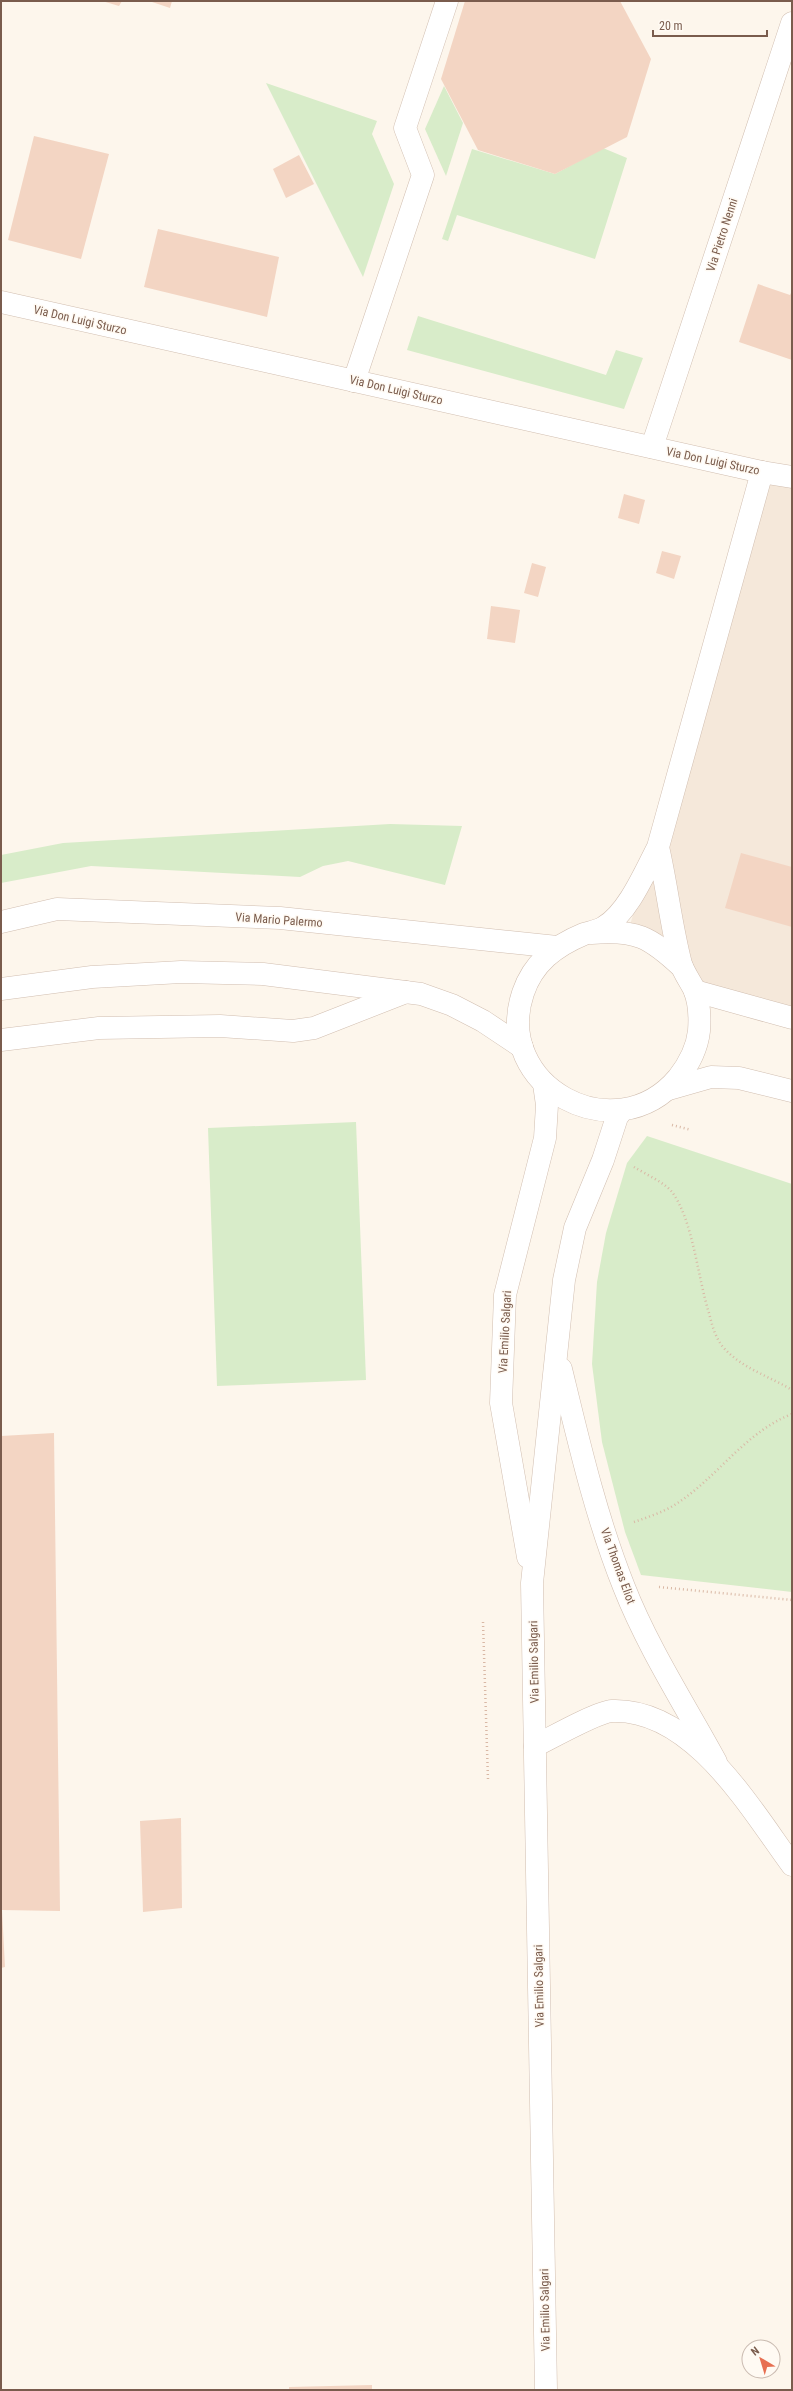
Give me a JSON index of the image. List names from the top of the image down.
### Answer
{
  "streets": {
    "street": [
      "Via Pietro Nenni",
      "Via Don Luigi Sturzo",
      "Via Mario Palermo",
      "Via Emilio Salgari",
      "Via Thomas Eliot"
    ]
  },
  "crossings": [
    ["Via Pietro Nenni", "Via Don Luigi Sturzo"],
    ["Via Emilio Salgari", "Via Thomas Eliot"]
  ],
  "scale_bar": "20 m",
  "north": "top left"
}
